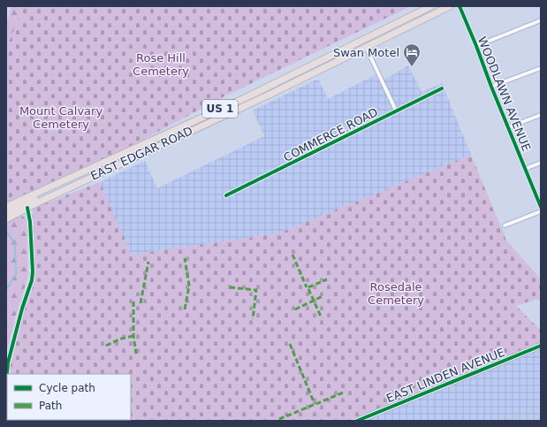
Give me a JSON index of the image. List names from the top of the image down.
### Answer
{
  "streets": {
    "highway": ["US 1", "EAST EDGAR ROAD"],
    "street": ["WOODLAWN AVENUE", "COMMERCE ROAD", "EAST LINDEN AVENUE"]
  },
  "parks": ["Rose Hill Cemetery", "Mount Calvary Cemetery", "Rosedale Cemetery"],
  "places": {
    "hotel": ["Swan Motel"]
  },
  "legend": ["Cycle path", "Path"]
}
